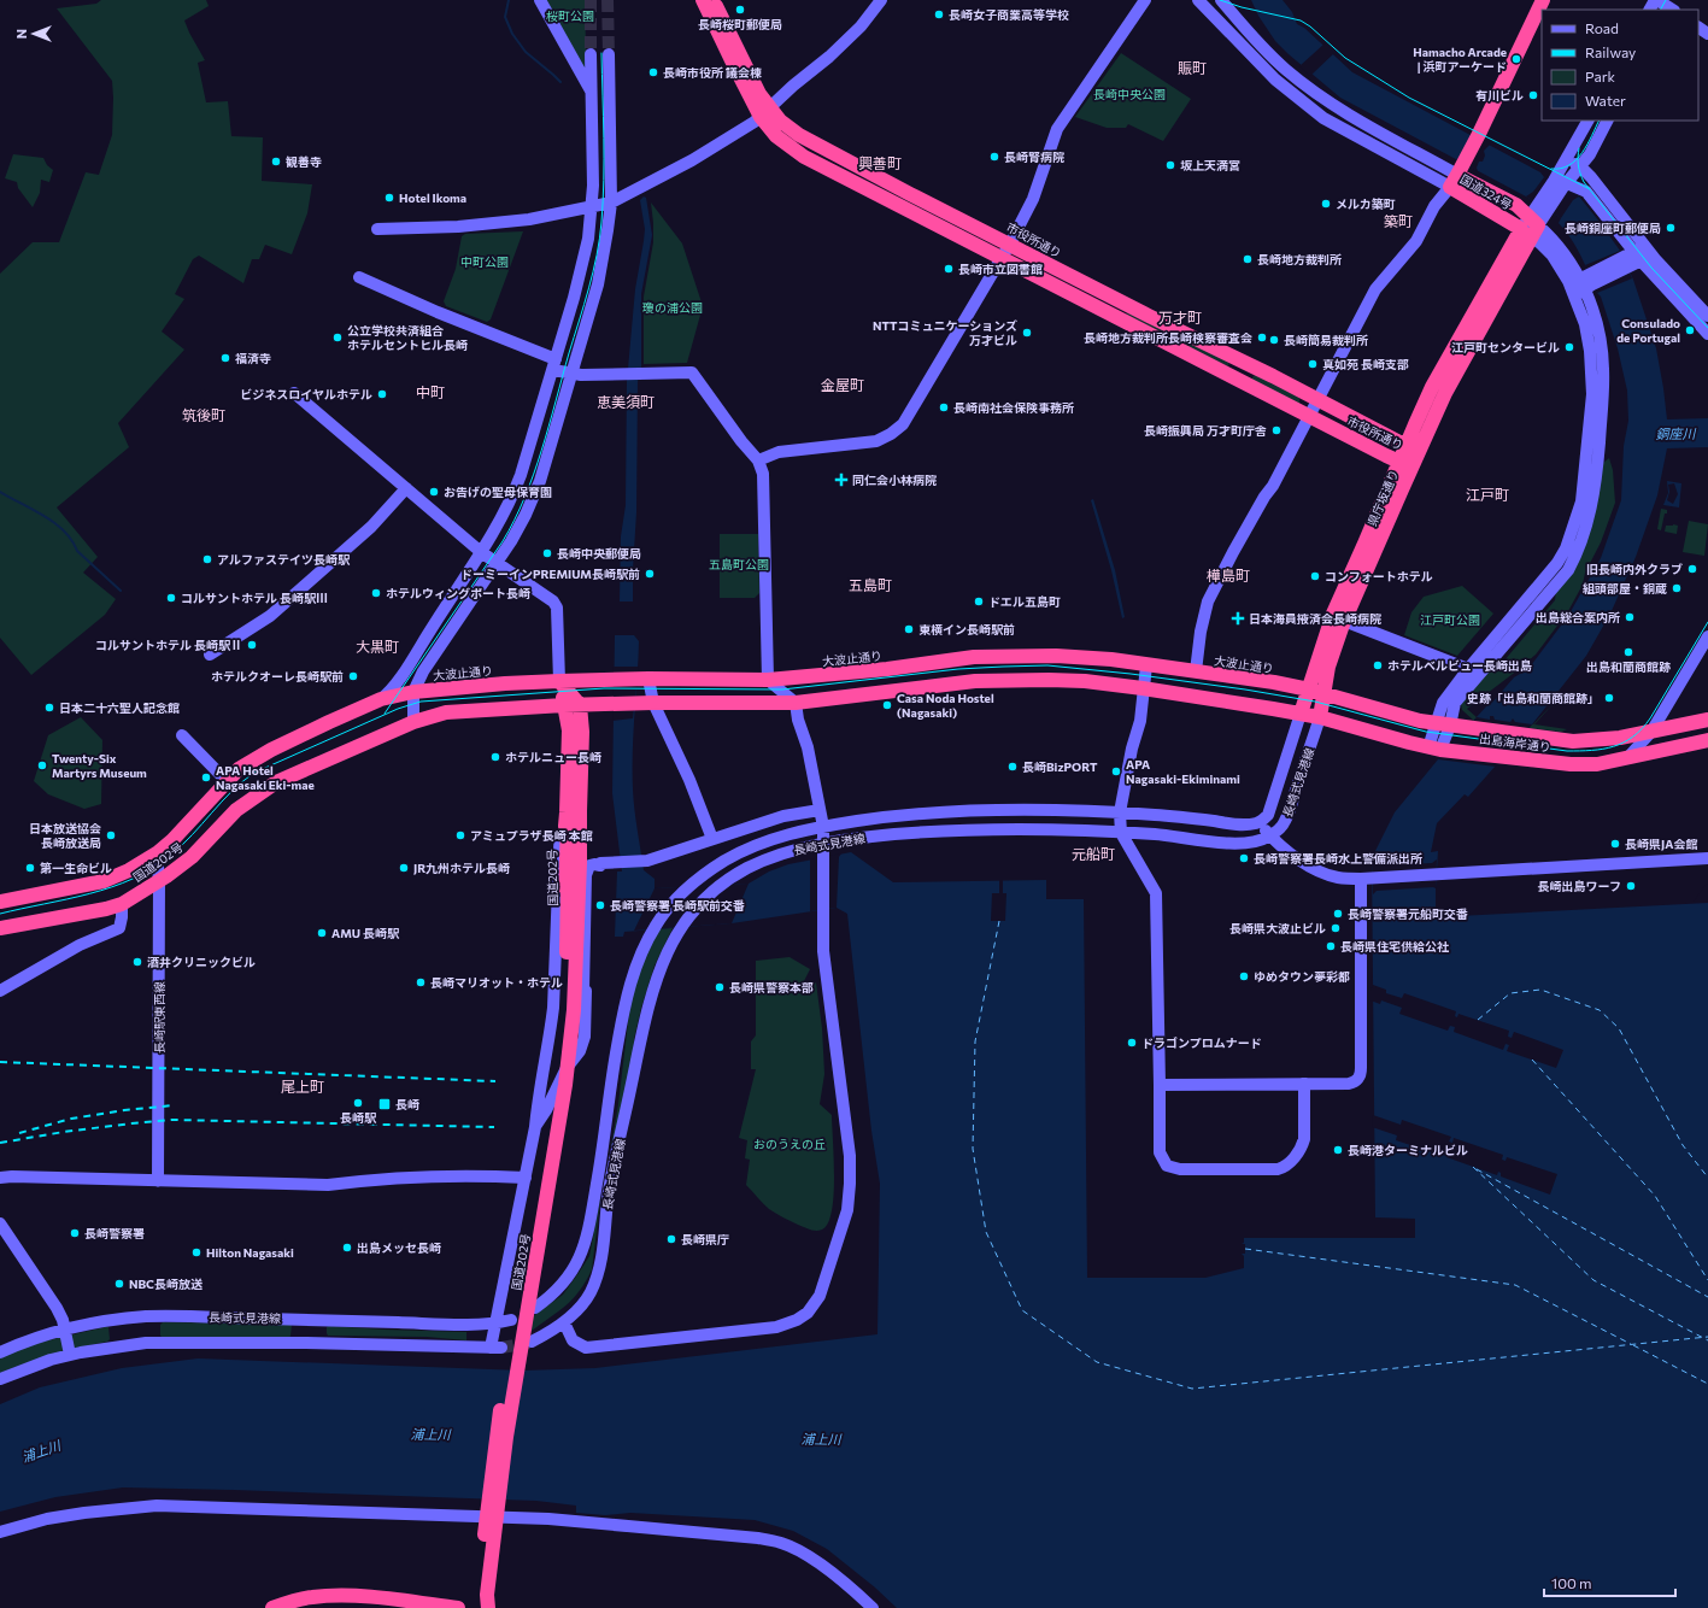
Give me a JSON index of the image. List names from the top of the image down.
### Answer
{
  "streets": {
    "highway": [
      "国道324号",
      "市役所通り",
      "県庁坂通り",
      "大波止通り",
      "出島海岸通り",
      "国道202号"
    ],
    "street": ["長崎式見港線", "長崎駅東西線"]
  },
  "crossings": [
    ["国道324号", "県庁坂通り"],
    ["市役所通り", "県庁坂通り"],
    ["県庁坂通り", "大波止通り"],
    ["県庁坂通り", "出島海岸通り"],
    ["県庁坂通り", "長崎式見港線"],
    ["大波止通り", "出島海岸通り"],
    ["大波止通り", "国道202号"],
    ["出島海岸通り", "長崎式見港線"],
    ["長崎式見港線", "国道202号"],
    ["国道202号", "長崎駅東西線"]
  ],
  "districts": [
    "賑町",
    "興善町",
    "築町",
    "万才町",
    "金屋町",
    "中町",
    "恵美須町",
    "筑後町",
    "江戸町",
    "樺島町",
    "五島町",
    "大黒町",
    "元船町",
    "尾上町"
  ],
  "water": ["銅座川", "浦上川"],
  "parks": [
    "桜町公園",
    "長崎中央公園",
    "中町公園",
    "瓊の浦公園",
    "五島町公園",
    "江戸町公園",
    "おのうえの丘"
  ],
  "places": {
    "other": [
      "長崎桜町郵便局",
      "長崎女子商業高等学校",
      "Hamacho Arcade | 浜町アーケード",
      "長崎市役所 議会棟",
      "有川ビル",
      "長崎腎病院",
      "観善寺",
      "坂上天満宮",
      "Hotel Ikoma",
      "メルカ築町",
      "長崎銅座町郵便局",
      "長崎地方裁判所",
      "長崎市立図書館",
      "Consulado de Portugal",
      "NTTコミュニケーションズ 万才ビル",
      "公立学校共済組合 ホテルセントヒル長崎",
      "長崎地方裁判所長崎検察審査会",
      "長崎簡易裁判所",
      "江戸町センタービル",
      "福済寺",
      "真如苑 長崎支部",
      "ビジネスロイヤルホテル",
      "長崎南社会保険事務所",
      "長崎振興局 万才町庁舎",
      "お告げの聖母保育園",
      "長崎中央郵便局",
      "アルファステイツ長崎駅",
      "旧長崎内外クラブ",
      "ドーミーインPREMIUM長崎駅前",
      "コンフォートホテル",
      "組頭部屋・銅蔵",
      "ホテルウィングポート長崎",
      "コルサントホテル 長崎駅Ⅲ",
      "ドエル五島町",
      "出島総合案内所",
      "東横イン長崎駅前",
      "コルサントホテル 長崎駅Ⅱ",
      "出島和蘭商館跡",
      "ホテルベルビュー長崎出島",
      "ホテルクオーレ長崎駅前",
      "史跡「出島和蘭商館跡」",
      "Casa Noda Hostel (Nagasaki)",
      "日本二十六聖人記念館",
      "ホテルニュー長崎",
      "Twenty-Six Martyrs Museum",
      "長崎BizPORT",
      "APA Nagasaki-Ekiminami",
      "APA Hotel Nagasaki Eki-mae",
      "日本放送協会 長崎放送局",
      "アミュプラザ長崎 本館",
      "長崎県JA会館",
      "長崎警察署長崎水上警備派出所",
      "第一生命ビル",
      "JR九州ホテル長崎",
      "長崎出島ワーフ",
      "長崎警察署 長崎駅前交番",
      "長崎警察署元船町交番",
      "長崎県大波止ビル",
      "AMU 長崎駅",
      "長崎県住宅供給公社",
      "酒井クリニックビル",
      "ゆめタウン夢彩都",
      "長崎マリオット・ホテル",
      "長崎県警察本部",
      "ドラゴンプロムナード",
      "長崎駅",
      "長崎港ターミナルビル",
      "長崎警察署",
      "長崎県庁",
      "出島メッセ長崎",
      "Hilton Nagasaki",
      "NBC長崎放送"
    ],
    "health": ["同仁会小林病院", "日本海員掖済会長崎病院"],
    "transit": ["長崎"]
  },
  "legend": [
    "Road",
    "Railway",
    "Park",
    "Water"
  ],
  "scale_bar": "100 m",
  "north": "left"
}
